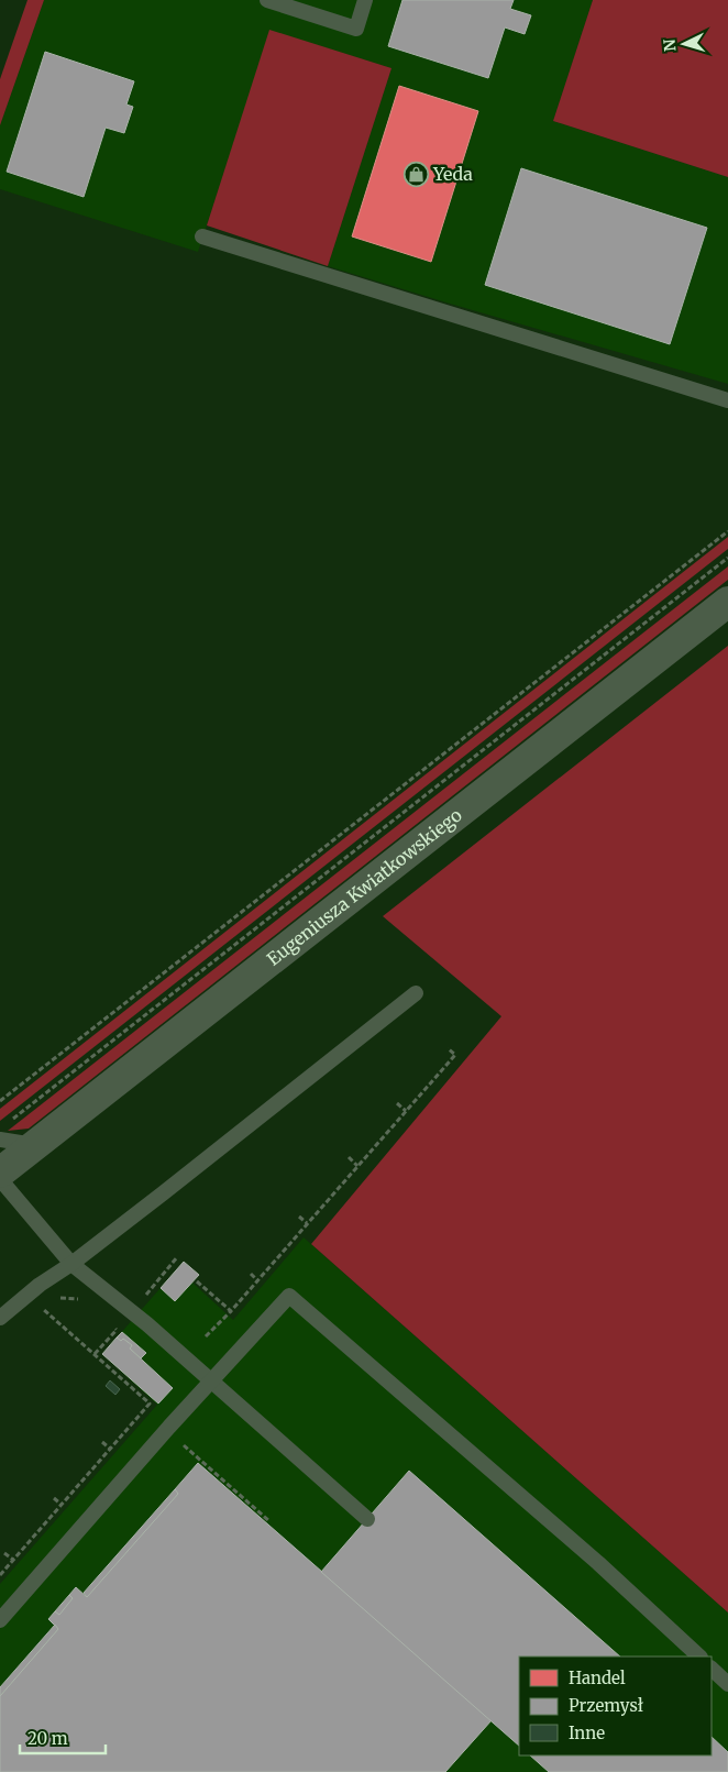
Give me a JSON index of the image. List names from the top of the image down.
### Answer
{
  "streets": {
    "main road": ["Eugeniusza Kwiatkowskiego"]
  },
  "places": {
    "shop": ["Yeda"]
  },
  "legend": ["Handel", "Przemysł", "Inne"],
  "scale_bar": "20 m",
  "north": "left"
}
